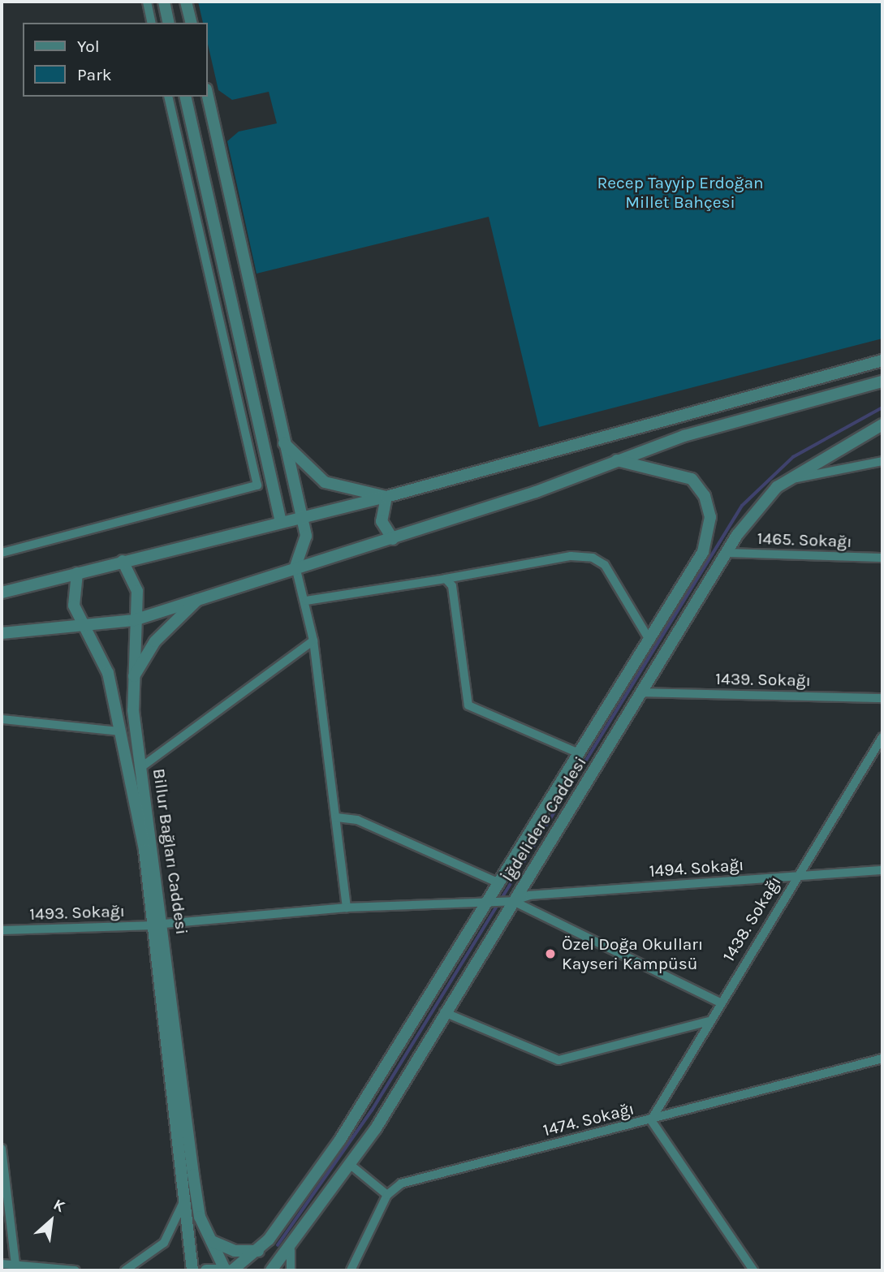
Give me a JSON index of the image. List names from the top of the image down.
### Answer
{
  "streets": {
    "street": [
      "1465. Sokağı",
      "1439. Sokağı",
      "İğdelidere Caddesi",
      "Billur Bağları Caddesi",
      "1494. Sokağı",
      "1493. Sokağı",
      "1438. Sokağı",
      "1474. Sokağı"
    ]
  },
  "crossings": [
    ["1465. Sokağı", "İğdelidere Caddesi"],
    ["1439. Sokağı", "İğdelidere Caddesi"],
    ["İğdelidere Caddesi", "1494. Sokağı"],
    ["Billur Bağları Caddesi", "1493. Sokağı"],
    ["1494. Sokağı", "1438. Sokağı"],
    ["1438. Sokağı", "1474. Sokağı"]
  ],
  "parks": ["Recep Tayyip Erdoğan Millet Bahçesi"],
  "places": ["Özel Doğa Okulları Kayseri Kampüsü"],
  "legend": ["Yol", "Park"],
  "north": "top right"
}
